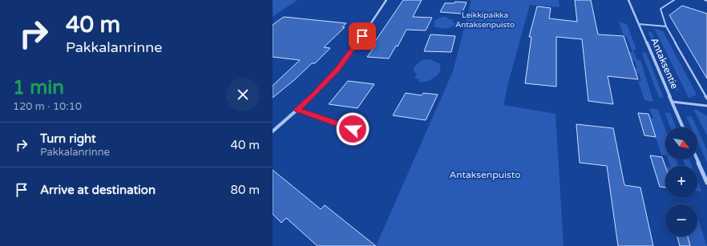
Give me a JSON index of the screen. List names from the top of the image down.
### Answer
{
  "streets": {
    "street": ["Antaksentie"]
  },
  "parks": ["Leikkipaikka Antaksenpuisto", "Antaksenpuisto"],
  "north": "bottom right",
  "page": {
    "turn": ["40 m", "Pakkalanrinne"],
    "heading": ["1 min", "120 m · 10:10"],
    "list": [
      {
        "name": "Turn right",
        "note": "Pakkalanrinne",
        "value": "40 m"
      },
      {
        "name": "Arrive at destination",
        "value": "80 m"
      }
    ],
    "map_buttons": ["+", "−"]
  }
}
